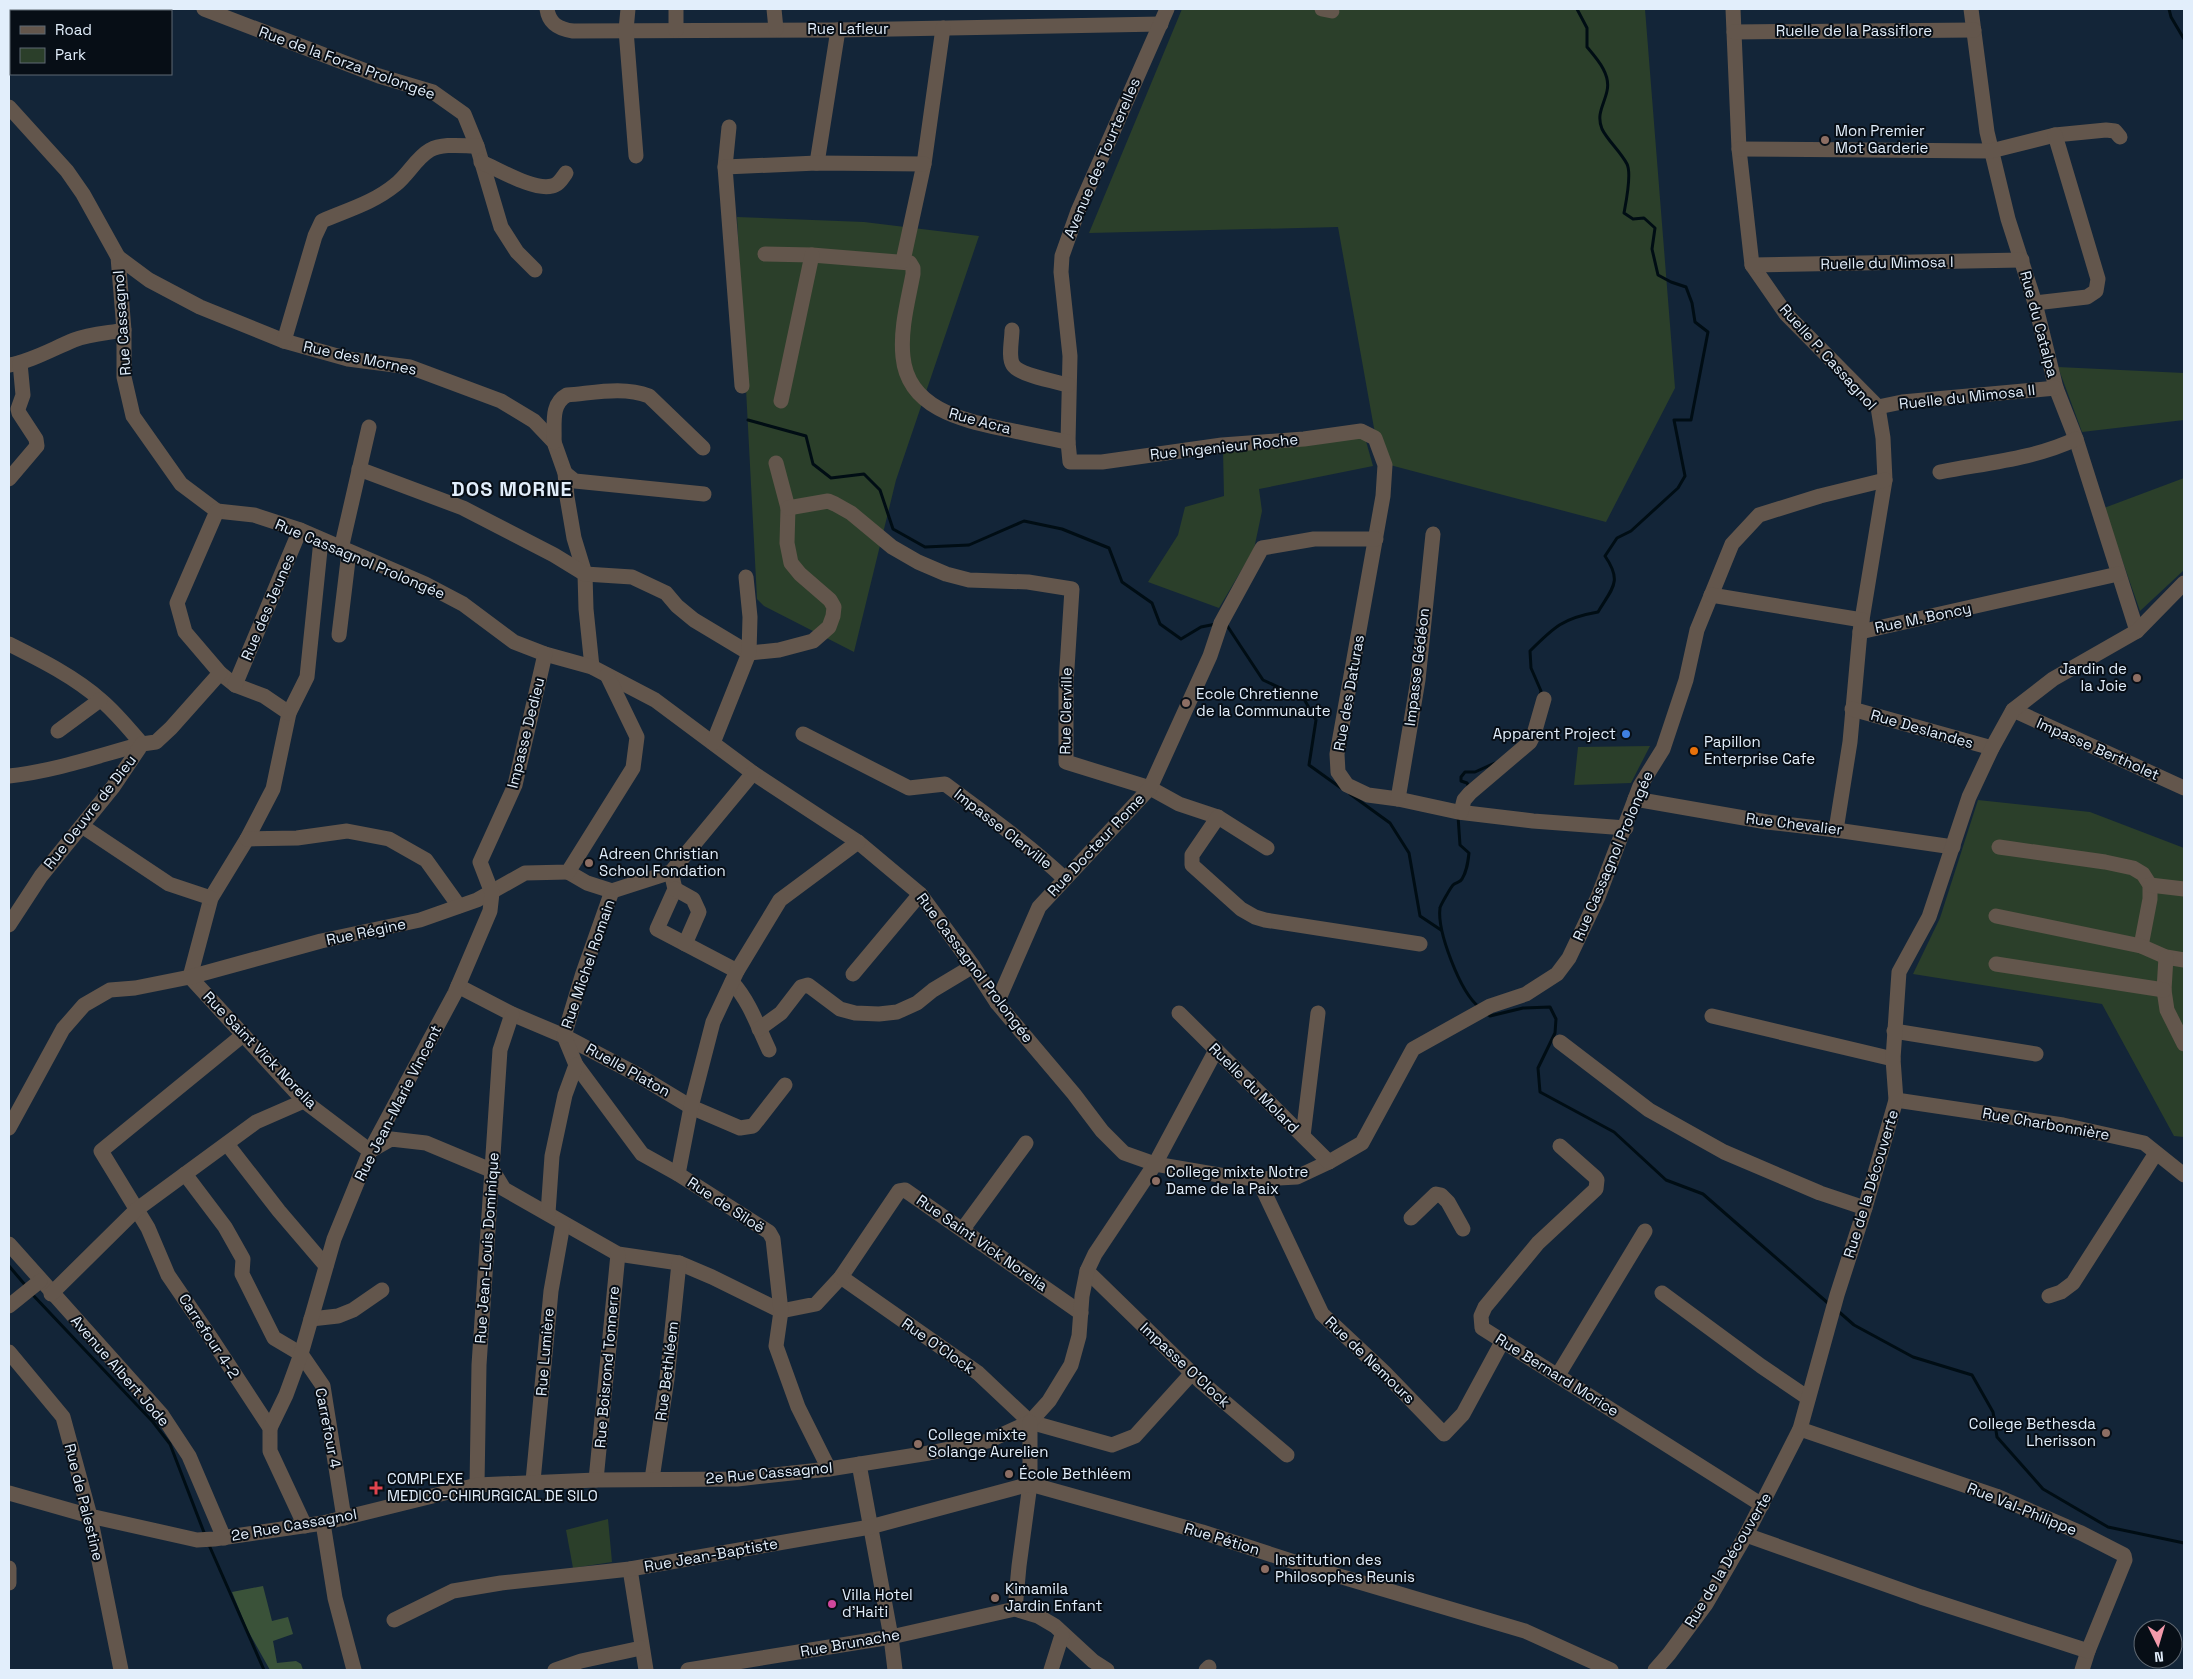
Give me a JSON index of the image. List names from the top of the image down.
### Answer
{
  "streets": {
    "street": [
      "Rue Lafleur",
      "Ruelle de la Passiflore",
      "Rue de la Forza Prolongée",
      "Avenue des Tourterelles",
      "Ruelle du Mimosa I",
      "Rue Cassagnol",
      "Rue du Catalpa",
      "Ruelle P. Cassagnol",
      "Rue des Mornes",
      "Ruelle du Mimosa II",
      "Rue Acra",
      "Rue Ingenieur Roche",
      "Rue Cassagnol Prolongée",
      "Rue des Jeunes",
      "Rue M. Boncy",
      "Impasse Gédéon",
      "Rue des Daturas",
      "Rue Clerville",
      "Rue Deslandes",
      "Impasse Dedieu",
      "Impasse Bertholet",
      "Rue Oeuvre de Dieu",
      "Rue Chevalier",
      "Impasse Clerville",
      "Rue Docteur Rome",
      "Rue Régine",
      "Rue Michel Romain",
      "Rue Saint Vick Norelia",
      "Ruelle Platon",
      "Ruelle du Molard",
      "Rue Jean-Marie Vincent",
      "Rue Charbonnière",
      "Rue de la Découverte",
      "Rue de Siloë",
      "Rue Jean-Louis Dominique",
      "Carrefour 4-2",
      "Rue O'Clock",
      "Rue Lumière",
      "Rue de Nemours",
      "Impasse O'Clock",
      "Rue Boisrond Tonnerre",
      "Avenue Albert Jode",
      "Rue Bethléem",
      "Rue Bernard Morice",
      "Carrefour 4",
      "2e Rue Cassagnol",
      "Rue de Palestine",
      "Rue Val-Philippe",
      "Rue Pétion",
      "Rue Jean-Baptiste",
      "Rue Brunache"
    ]
  },
  "crossings": [
    ["Rue Lafleur", "Avenue des Tourterelles"],
    ["Ruelle de la Passiflore", "Rue du Catalpa"],
    ["Ruelle de la Passiflore", "Ruelle P. Cassagnol"],
    ["Avenue des Tourterelles", "Rue Acra"],
    ["Avenue des Tourterelles", "Rue Ingenieur Roche"],
    ["Ruelle du Mimosa I", "Rue du Catalpa"],
    ["Ruelle du Mimosa I", "Ruelle P. Cassagnol"],
    ["Rue Cassagnol", "Rue des Mornes"],
    ["Rue Cassagnol", "Rue Cassagnol Prolongée"],
    ["Rue du Catalpa", "Ruelle du Mimosa II"],
    ["Rue du Catalpa", "Rue M. Boncy"],
    ["Rue du Catalpa", "Rue de la Découverte"],
    ["Ruelle P. Cassagnol", "Ruelle du Mimosa II"],
    ["Ruelle P. Cassagnol", "Rue Cassagnol Prolongée"],
    ["Ruelle P. Cassagnol", "Rue M. Boncy"],
    ["Ruelle P. Cassagnol", "Rue Deslandes"],
    ["Ruelle P. Cassagnol", "Rue Chevalier"],
    ["Rue des Mornes", "Rue Cassagnol Prolongée"],
    ["Rue Ingenieur Roche", "Rue des Daturas"],
    ["Rue Cassagnol Prolongée", "Rue des Jeunes"],
    ["Rue Cassagnol Prolongée", "Rue M. Boncy"],
    ["Rue Cassagnol Prolongée", "Rue des Daturas"],
    ["Rue Cassagnol Prolongée", "Impasse Dedieu"],
    ["Rue Cassagnol Prolongée", "Rue Chevalier"],
    ["Rue Cassagnol Prolongée", "Rue Docteur Rome"],
    ["Rue Cassagnol Prolongée", "Ruelle du Molard"],
    ["Rue Cassagnol Prolongée", "Rue de Nemours"],
    ["Rue Cassagnol Prolongée", "2e Rue Cassagnol"],
    ["Impasse Gédéon", "Rue des Daturas"],
    ["Rue des Daturas", "Rue Docteur Rome"],
    ["Rue Clerville", "Rue Docteur Rome"],
    ["Rue Deslandes", "Rue de la Découverte"],
    ["Impasse Dedieu", "Rue Régine"],
    ["Impasse Dedieu", "Rue Jean-Marie Vincent"],
    ["Impasse Bertholet", "Rue de la Découverte"],
    ["Rue Chevalier", "Rue de la Découverte"],
    ["Impasse Clerville", "Rue Docteur Rome"],
    ["Rue Régine", "Rue Michel Romain"],
    ["Rue Régine", "Rue Saint Vick Norelia"],
    ["Rue Régine", "Rue Jean-Marie Vincent"],
    ["Rue Michel Romain", "Ruelle Platon"],
    ["Rue Michel Romain", "Rue de Siloë"],
    ["Rue Saint Vick Norelia", "Rue Jean-Marie Vincent"],
    ["Rue Saint Vick Norelia", "Rue de Siloë"],
    ["Rue Saint Vick Norelia", "Carrefour 4-2"],
    ["Rue Saint Vick Norelia", "Rue O'Clock"],
    ["Rue Saint Vick Norelia", "2e Rue Cassagnol"],
    ["Ruelle Platon", "Rue Jean-Marie Vincent"],
    ["Ruelle Platon", "Rue de Siloë"],
    ["Ruelle Platon", "Rue Jean-Louis Dominique"],
    ["Ruelle du Molard", "2e Rue Cassagnol"],
    ["Rue Jean-Marie Vincent", "Carrefour 4-2"],
    ["Rue Jean-Marie Vincent", "Carrefour 4"],
    ["Rue Charbonnière", "Rue de la Découverte"],
    ["Rue de la Découverte", "Rue Bernard Morice"],
    ["Rue de la Découverte", "Rue Val-Philippe"],
    ["Rue de Siloë", "2e Rue Cassagnol"],
    ["Rue Jean-Louis Dominique", "2e Rue Cassagnol"],
    ["Rue O'Clock", "2e Rue Cassagnol"],
    ["Rue Lumière", "2e Rue Cassagnol"],
    ["Rue de Nemours", "Rue Bernard Morice"],
    ["Impasse O'Clock", "2e Rue Cassagnol"],
    ["Rue Boisrond Tonnerre", "2e Rue Cassagnol"],
    ["Avenue Albert Jode", "2e Rue Cassagnol"],
    ["Rue Bethléem", "2e Rue Cassagnol"],
    ["Carrefour 4", "2e Rue Cassagnol"],
    ["2e Rue Cassagnol", "Rue de Palestine"],
    ["Rue Pétion", "Rue Jean-Baptiste"]
  ],
  "districts": ["DOS MORNE"],
  "places": {
    "other": [
      "Mon Premier Mot Garderie",
      "Jardin de la Joie",
      "Ecole Chretienne de la Communaute",
      "Apparent Project",
      "Papillon Enterprise Cafe",
      "Adreen Christian School Fondation",
      "College mixte Notre Dame de la Paix",
      "College Bethesda Lherisson",
      "College mixte Solange Aurelien",
      "École Bethléem",
      "Institution des Philosophes Reunis",
      "Kimamila Jardin Enfant",
      "Villa Hotel d'Haiti"
    ],
    "health": ["COMPLEXE MEDICO-CHIRURGICAL DE SILO"]
  },
  "legend": ["Road", "Park"],
  "north": "bottom"
}
